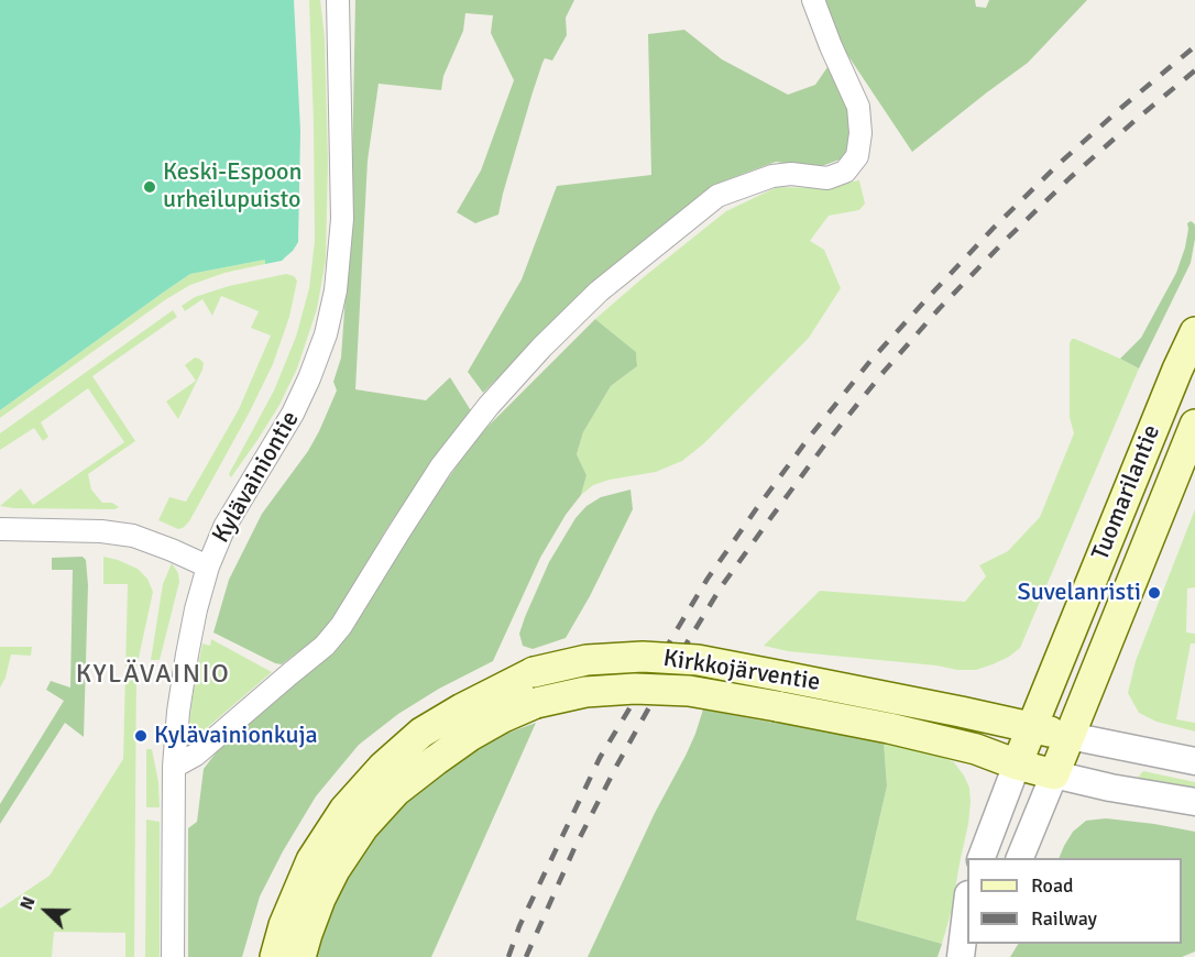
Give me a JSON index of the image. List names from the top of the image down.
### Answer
{
  "streets": {
    "main road": ["Tuomarilantie", "Kirkkojärventie"],
    "street": ["Kylävainiontie"]
  },
  "crossings": [
    ["Tuomarilantie", "Kirkkojärventie"]
  ],
  "districts": ["KYLÄVAINIO"],
  "places": ["Keski-Espoon urheilupuisto", "Suvelanristi", "Kylävainionkuja"],
  "legend": ["Road", "Railway"],
  "north": "left"
}
